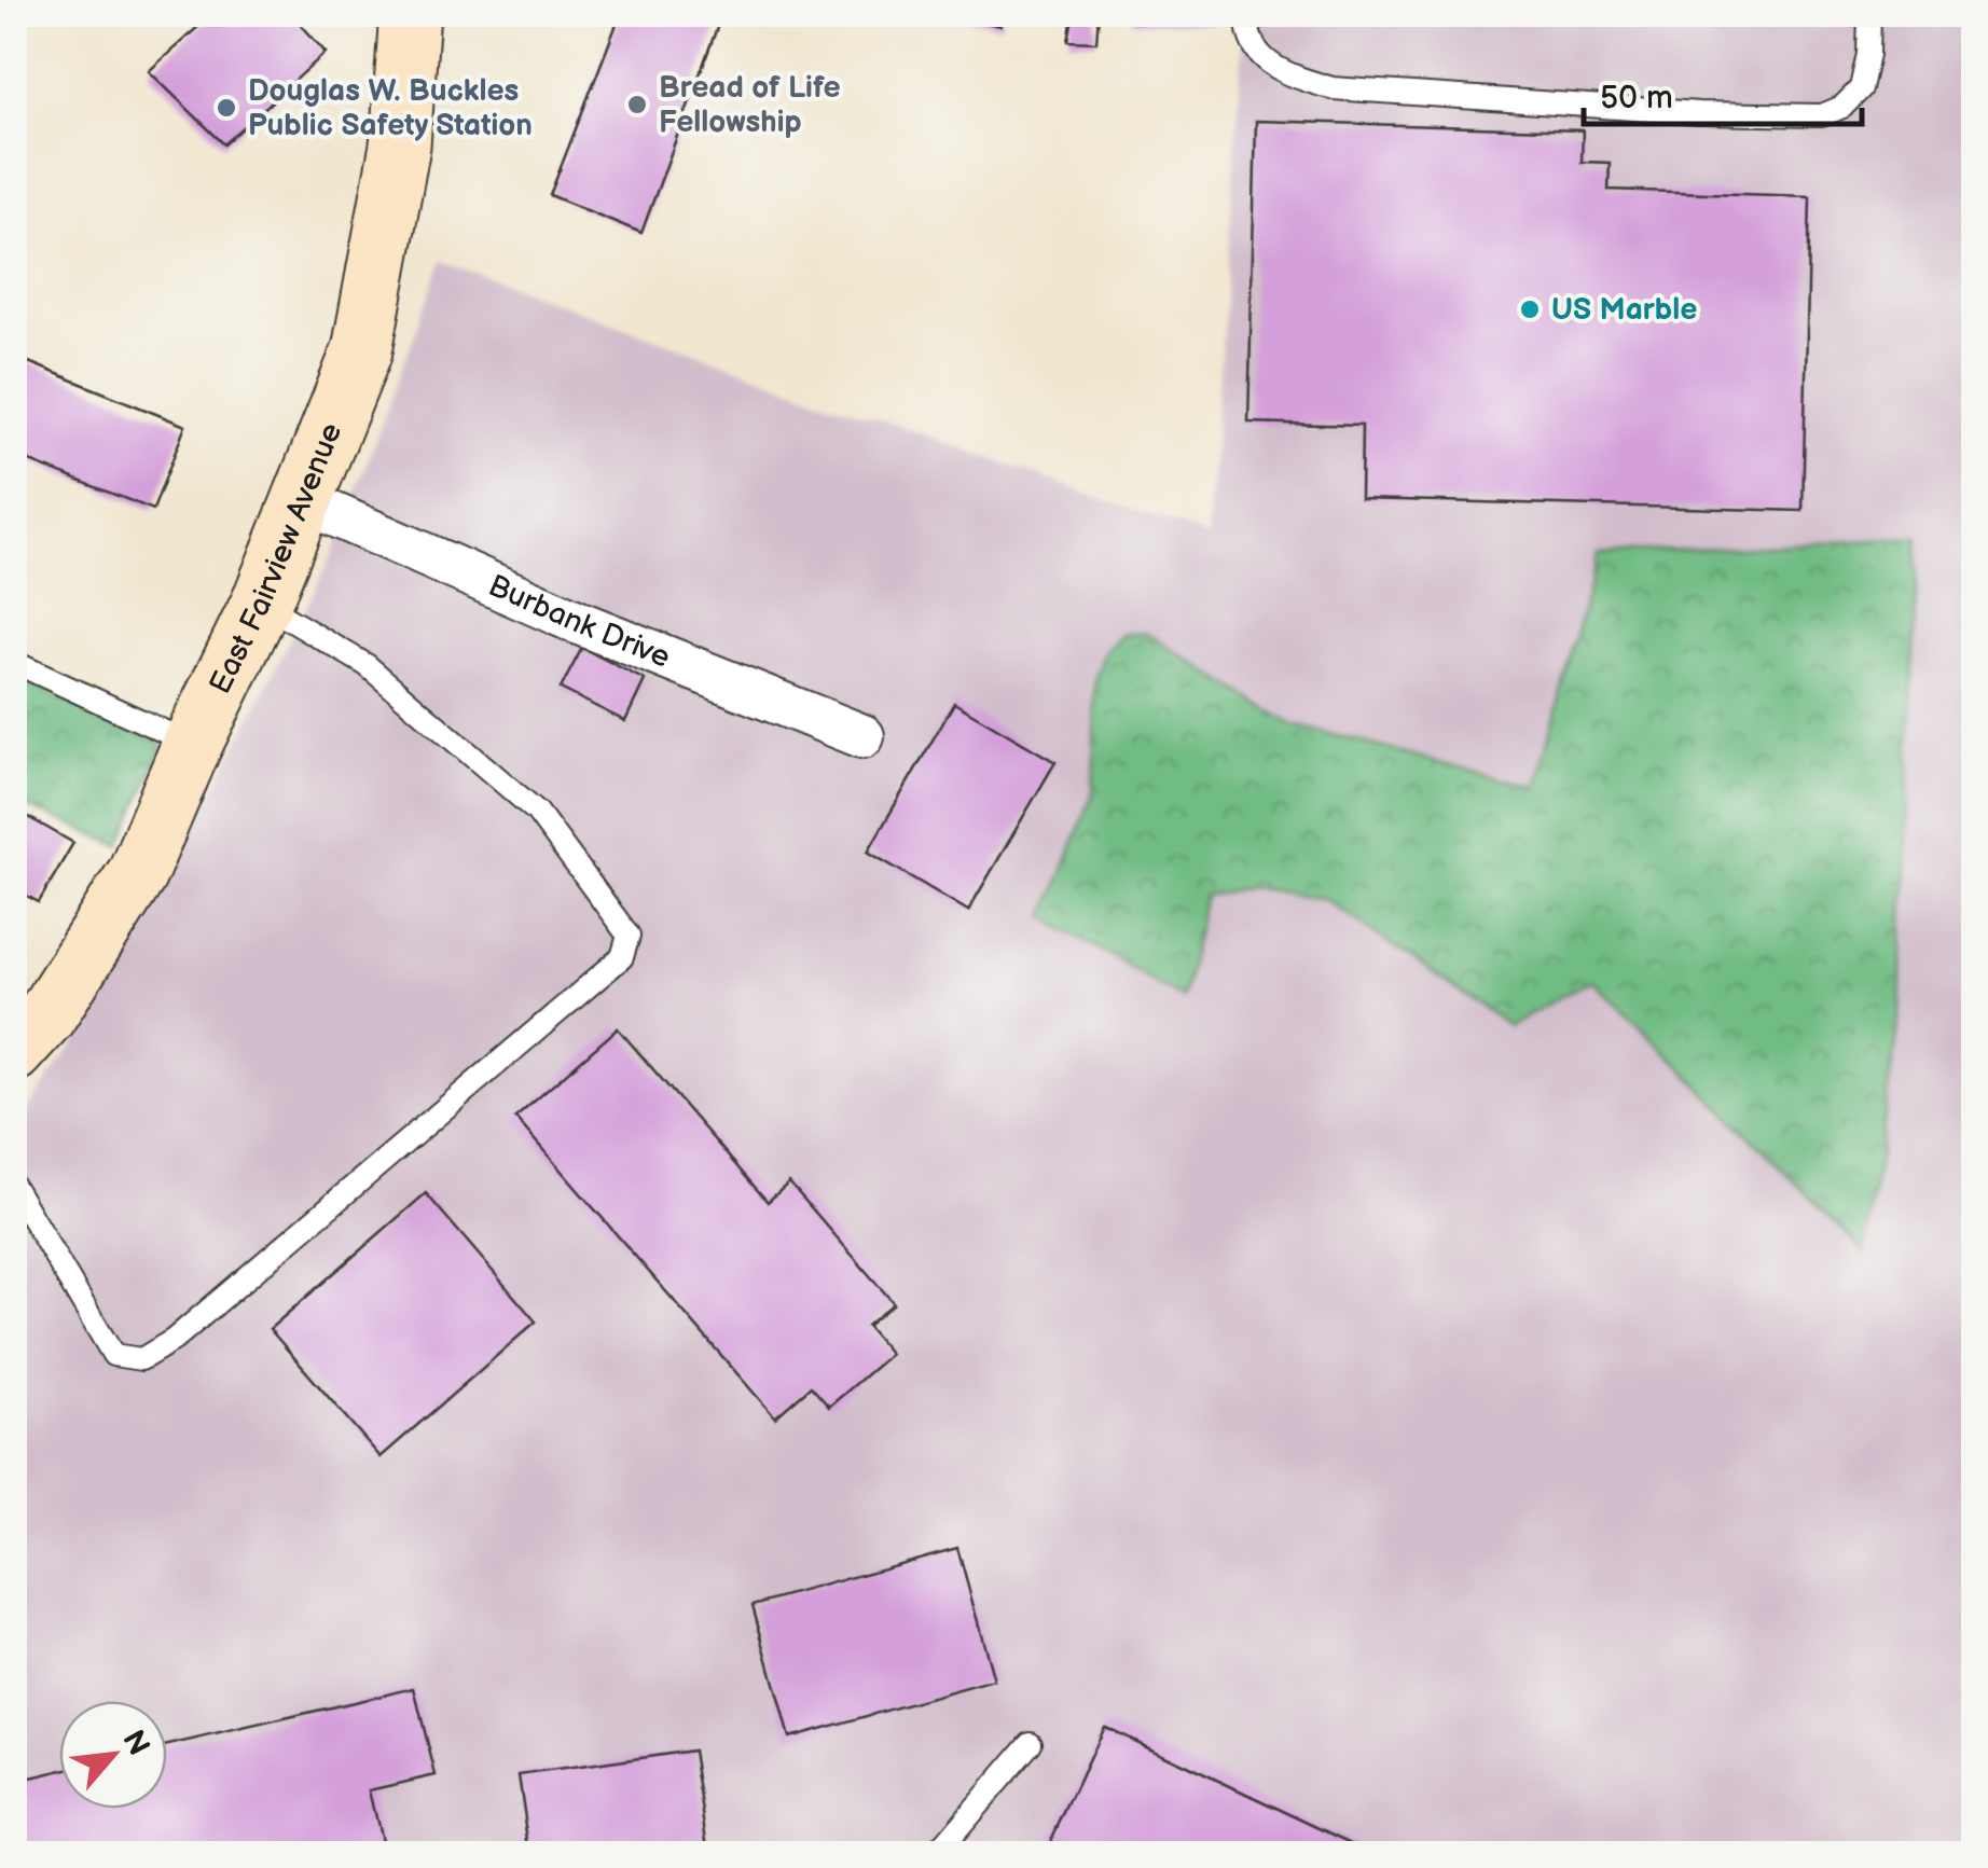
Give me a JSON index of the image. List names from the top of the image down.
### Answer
{
  "streets": {
    "street": ["East Fairview Avenue", "Burbank Drive"]
  },
  "crossings": [
    ["East Fairview Avenue", "Burbank Drive"]
  ],
  "places": ["Bread of Life Fellowship", "Douglas W. Buckles Public Safety Station", "US Marble"],
  "scale_bar": "50 m",
  "north": "top right"
}
